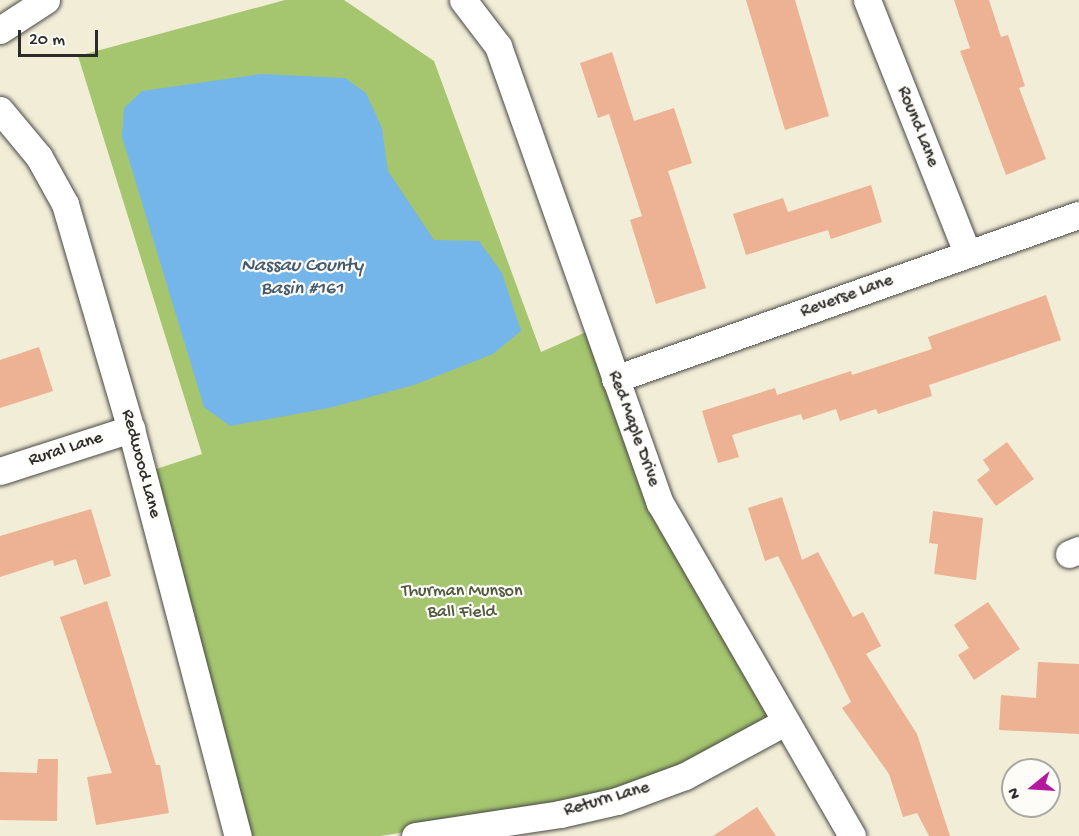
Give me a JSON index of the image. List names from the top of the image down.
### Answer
{
  "streets": {
    "street": [
      "Round Lane",
      "Reverse Lane",
      "Red Maple Drive",
      "Rural Lane",
      "Redwood Lane",
      "Return Lane"
    ]
  },
  "crossings": [
    ["Round Lane", "Reverse Lane"],
    ["Reverse Lane", "Red Maple Drive"],
    ["Red Maple Drive", "Return Lane"],
    ["Rural Lane", "Redwood Lane"]
  ],
  "water": ["Nassau County Basin #161"],
  "parks": ["Thurman Munson Ball Field"],
  "scale_bar": "20 m",
  "north": "left"
}
